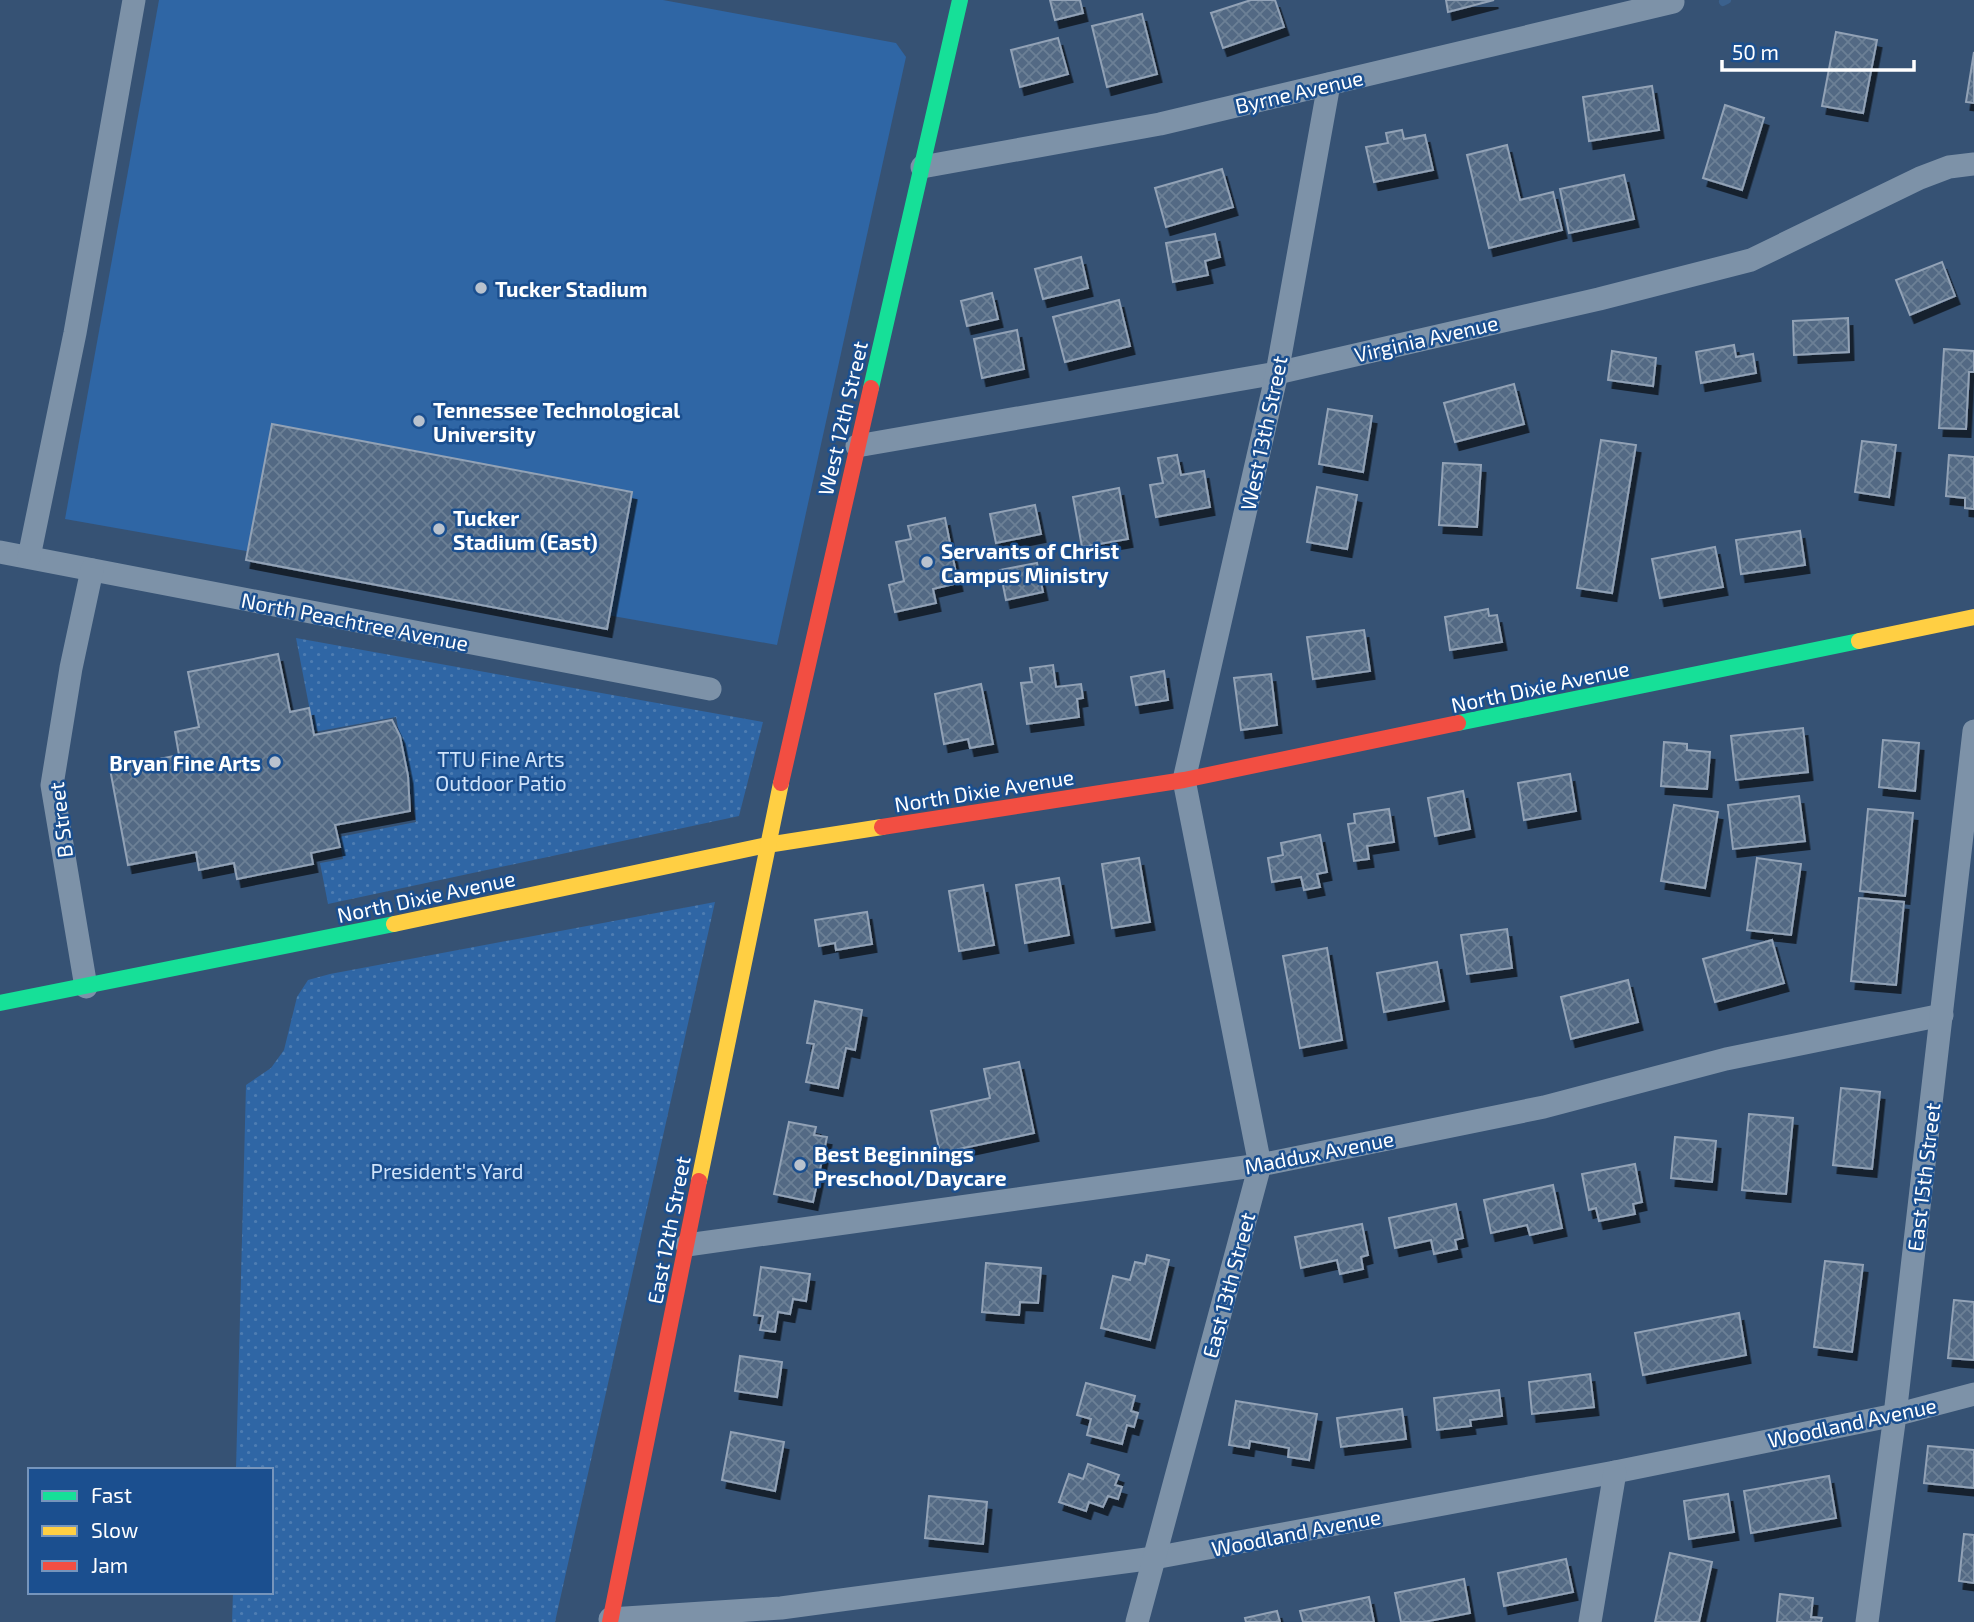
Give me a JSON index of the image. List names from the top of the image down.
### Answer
{
  "streets": {
    "street": [
      "Byrne Avenue",
      "Virginia Avenue",
      "West 12th Street",
      "West 13th Street",
      "North Peachtree Avenue",
      "North Dixie Avenue",
      "B Street",
      "Maddux Avenue",
      "East 15th Street",
      "East 12th Street",
      "East 13th Street",
      "Woodland Avenue"
    ]
  },
  "crossings": [
    ["Byrne Avenue", "West 12th Street"],
    ["Byrne Avenue", "West 13th Street"],
    ["Virginia Avenue", "West 12th Street"],
    ["Virginia Avenue", "West 13th Street"],
    ["West 12th Street", "North Dixie Avenue"],
    ["West 12th Street", "East 12th Street"],
    ["West 13th Street", "North Dixie Avenue"],
    ["West 13th Street", "East 13th Street"],
    ["North Peachtree Avenue", "B Street"],
    ["North Dixie Avenue", "B Street"],
    ["North Dixie Avenue", "East 12th Street"],
    ["North Dixie Avenue", "East 13th Street"],
    ["Maddux Avenue", "East 15th Street"],
    ["Maddux Avenue", "East 12th Street"],
    ["Maddux Avenue", "East 13th Street"],
    ["East 15th Street", "Woodland Avenue"],
    ["East 12th Street", "Woodland Avenue"],
    ["East 13th Street", "Woodland Avenue"]
  ],
  "parks": ["TTU Fine Arts Outdoor Patio", "President's Yard"],
  "places": [
    "Tucker Stadium",
    "Tennessee Technological University",
    "Tucker Stadium (East)",
    "Servants of Christ Campus Ministry",
    "Bryan Fine Arts",
    "Best Beginnings Preschool/Daycare"
  ],
  "legend": ["Fast", "Slow", "Jam"],
  "scale_bar": "50 m"
}
